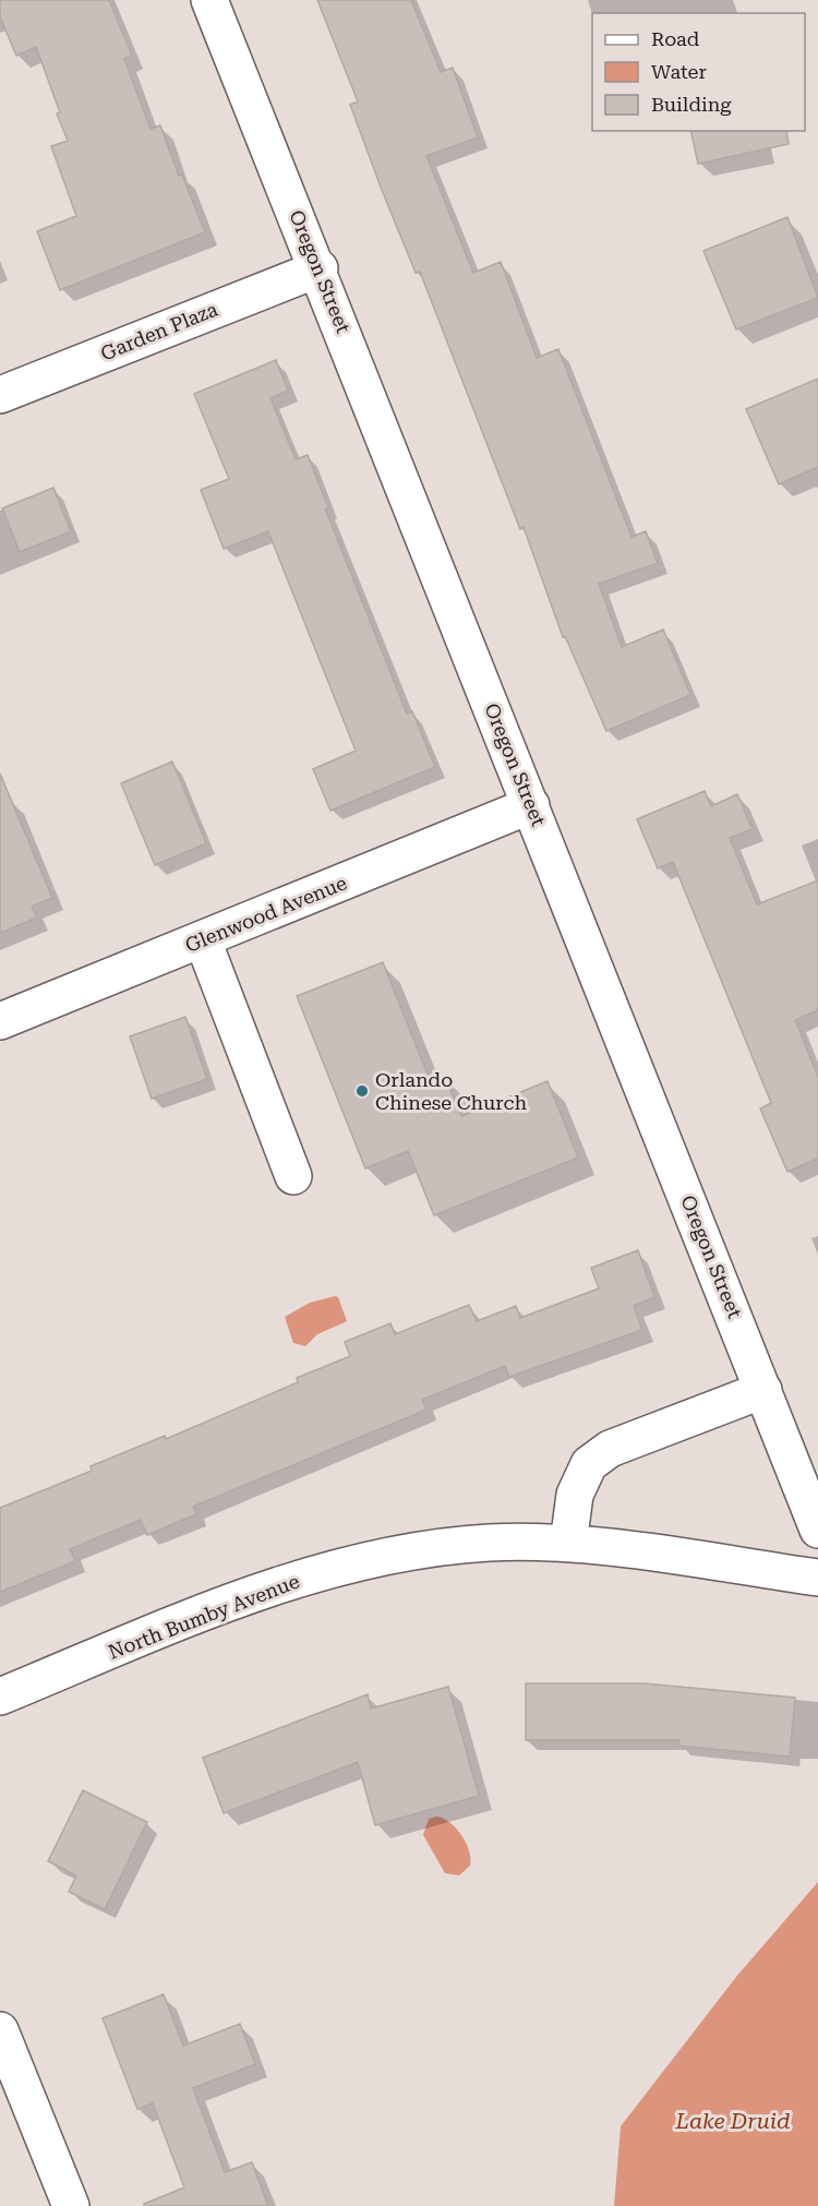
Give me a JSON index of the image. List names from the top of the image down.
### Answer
{
  "streets": {
    "street": [
      "Oregon Street",
      "Garden Plaza",
      "Glenwood Avenue",
      "North Bumby Avenue"
    ]
  },
  "crossings": [
    ["Oregon Street", "Garden Plaza"],
    ["Oregon Street", "Glenwood Avenue"]
  ],
  "water": ["Lake Druid"],
  "places": ["Orlando Chinese Church"],
  "legend": ["Road", "Water", "Building"]
}
